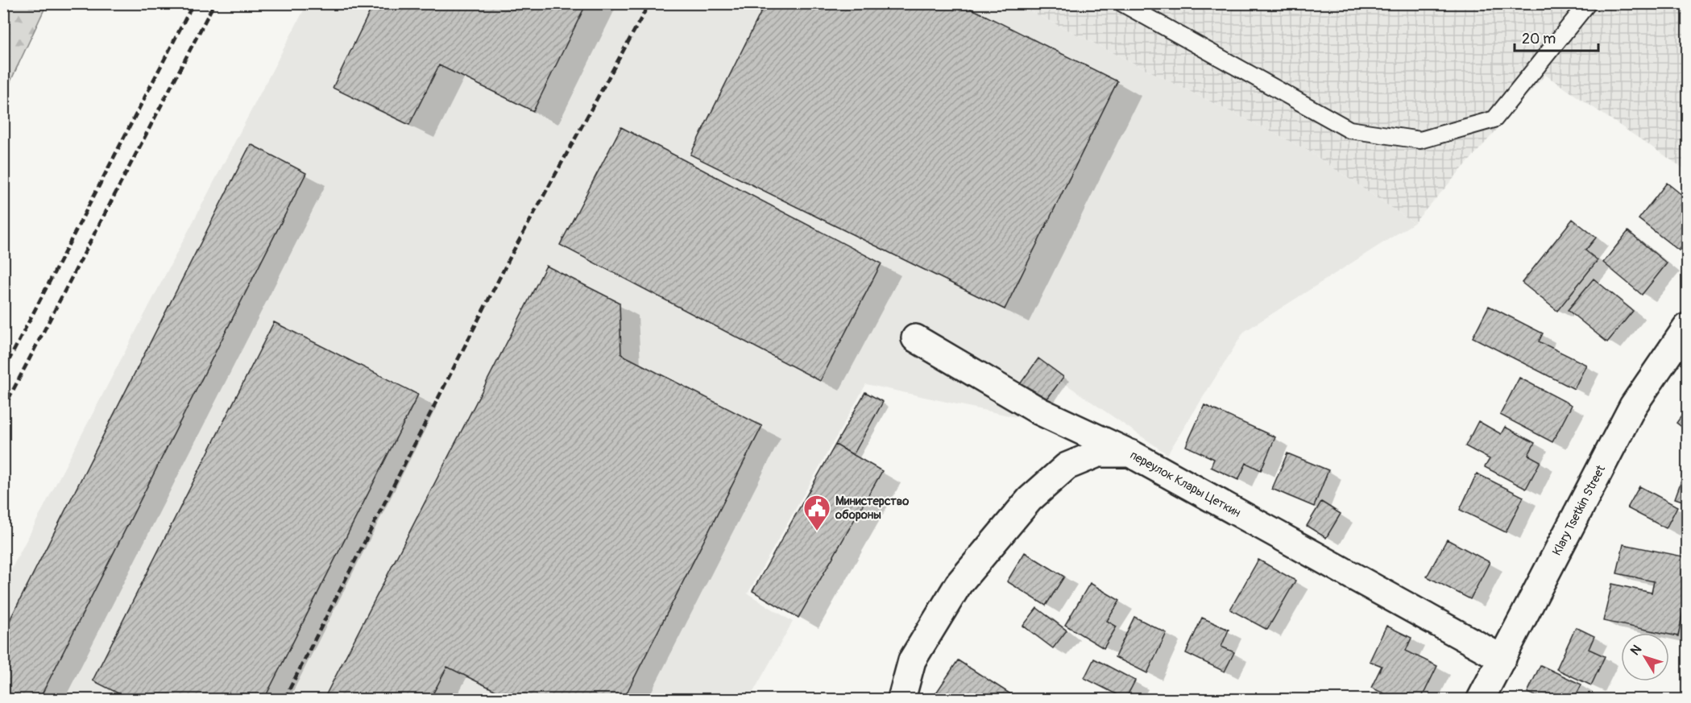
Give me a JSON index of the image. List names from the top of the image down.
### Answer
{
  "streets": {
    "street": ["переулок Клары Цеткин", "Klary Tsetkin Street"]
  },
  "crossings": [
    ["переулок Клары Цеткин", "Klary Tsetkin Street"]
  ],
  "places": {
    "public building": ["Министерство обороны"]
  },
  "scale_bar": "20 m",
  "north": "top left"
}
